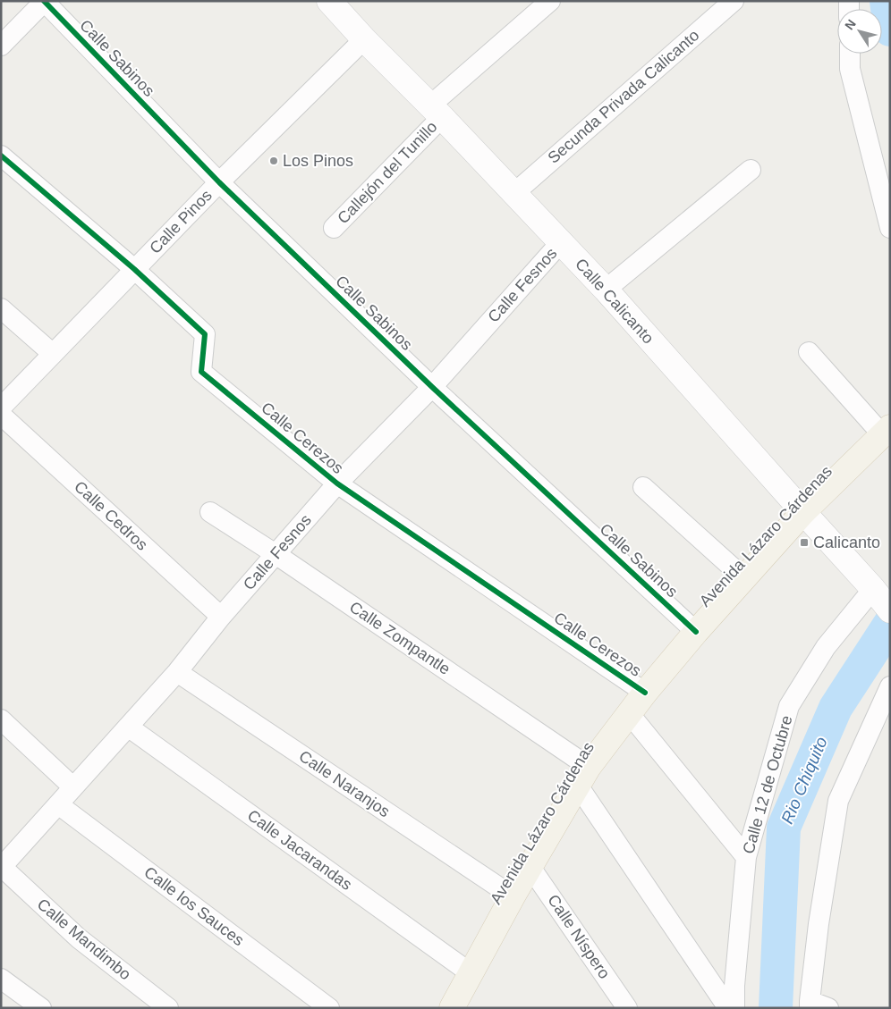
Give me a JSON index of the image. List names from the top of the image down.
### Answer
{
  "streets": {
    "main road": ["Avenida Lázaro Cárdenas"],
    "street": [
      "Calle Sabinos",
      "Secunda Privada Calicanto",
      "Callejón del Tunillo",
      "Calle Pinos",
      "Calle Fesnos",
      "Calle Calicanto",
      "Calle Cerezos",
      "Calle Cedros",
      "Calle Zompantle",
      "Calle Naranjos",
      "Calle 12 de Octubre",
      "Calle Jacarandas",
      "Calle los Sauces",
      "Calle Níspero",
      "Calle Mandimbo"
    ]
  },
  "crossings": [
    ["Calle Sabinos", "Calle Pinos"],
    ["Calle Sabinos", "Calle Fesnos"],
    ["Calle Sabinos", "Avenida Lázaro Cárdenas"],
    ["Secunda Privada Calicanto", "Calle Calicanto"],
    ["Callejón del Tunillo", "Calle Calicanto"],
    ["Calle Pinos", "Calle Calicanto"],
    ["Calle Pinos", "Calle Cerezos"],
    ["Calle Fesnos", "Calle Calicanto"],
    ["Calle Fesnos", "Calle Cerezos"],
    ["Calle Fesnos", "Calle Cedros"],
    ["Calle Fesnos", "Calle Zompantle"],
    ["Calle Fesnos", "Calle Naranjos"],
    ["Calle Fesnos", "Calle Jacarandas"],
    ["Calle Fesnos", "Calle los Sauces"],
    ["Calle Fesnos", "Calle Mandimbo"],
    ["Calle Calicanto", "Avenida Lázaro Cárdenas"],
    ["Calle Calicanto", "Calle 12 de Octubre"],
    ["Calle Cerezos", "Avenida Lázaro Cárdenas"],
    ["Avenida Lázaro Cárdenas", "Calle Zompantle"],
    ["Avenida Lázaro Cárdenas", "Calle Naranjos"],
    ["Avenida Lázaro Cárdenas", "Calle Jacarandas"],
    ["Avenida Lázaro Cárdenas", "Calle Níspero"]
  ],
  "water": ["Rio Chiquito"],
  "places": {
    "other": ["Los Pinos"],
    "transit": ["Calicanto"]
  },
  "north": "top left"
}
